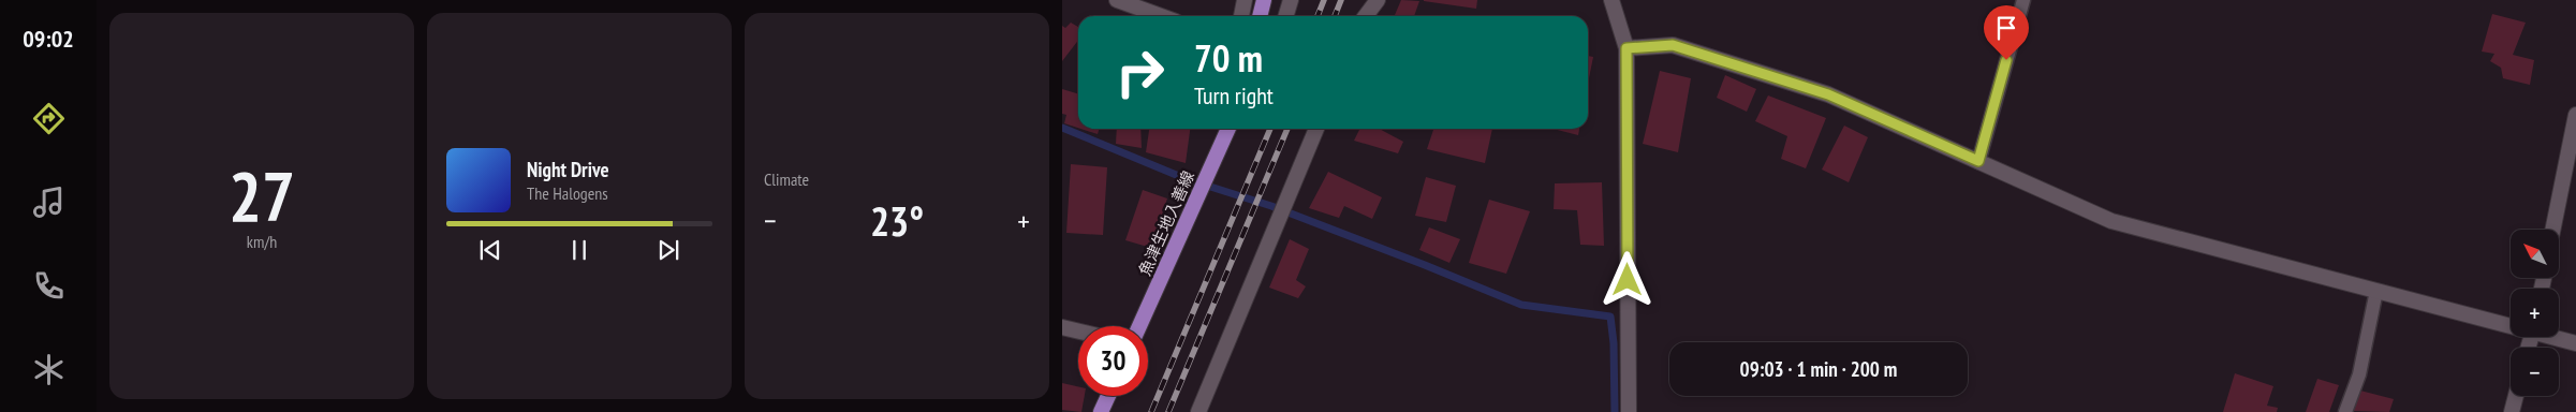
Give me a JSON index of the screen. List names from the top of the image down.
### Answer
{
  "streets": {
    "main road": ["魚津生地入善線"]
  },
  "north": "top left",
  "page": {
    "tabs": "09:02",
    "tile": [
      ["27", "km/h"],
      "Climate"
    ],
    "turn": ["70 m", "Turn right"],
    "song": ["Night Drive", "The Halogens"],
    "heat": ["−", "23°", "+"],
    "map_buttons": ["+", "−"],
    "limit": "30",
    "trip": "09:03 · 1 min · 200 m"
  }
}
